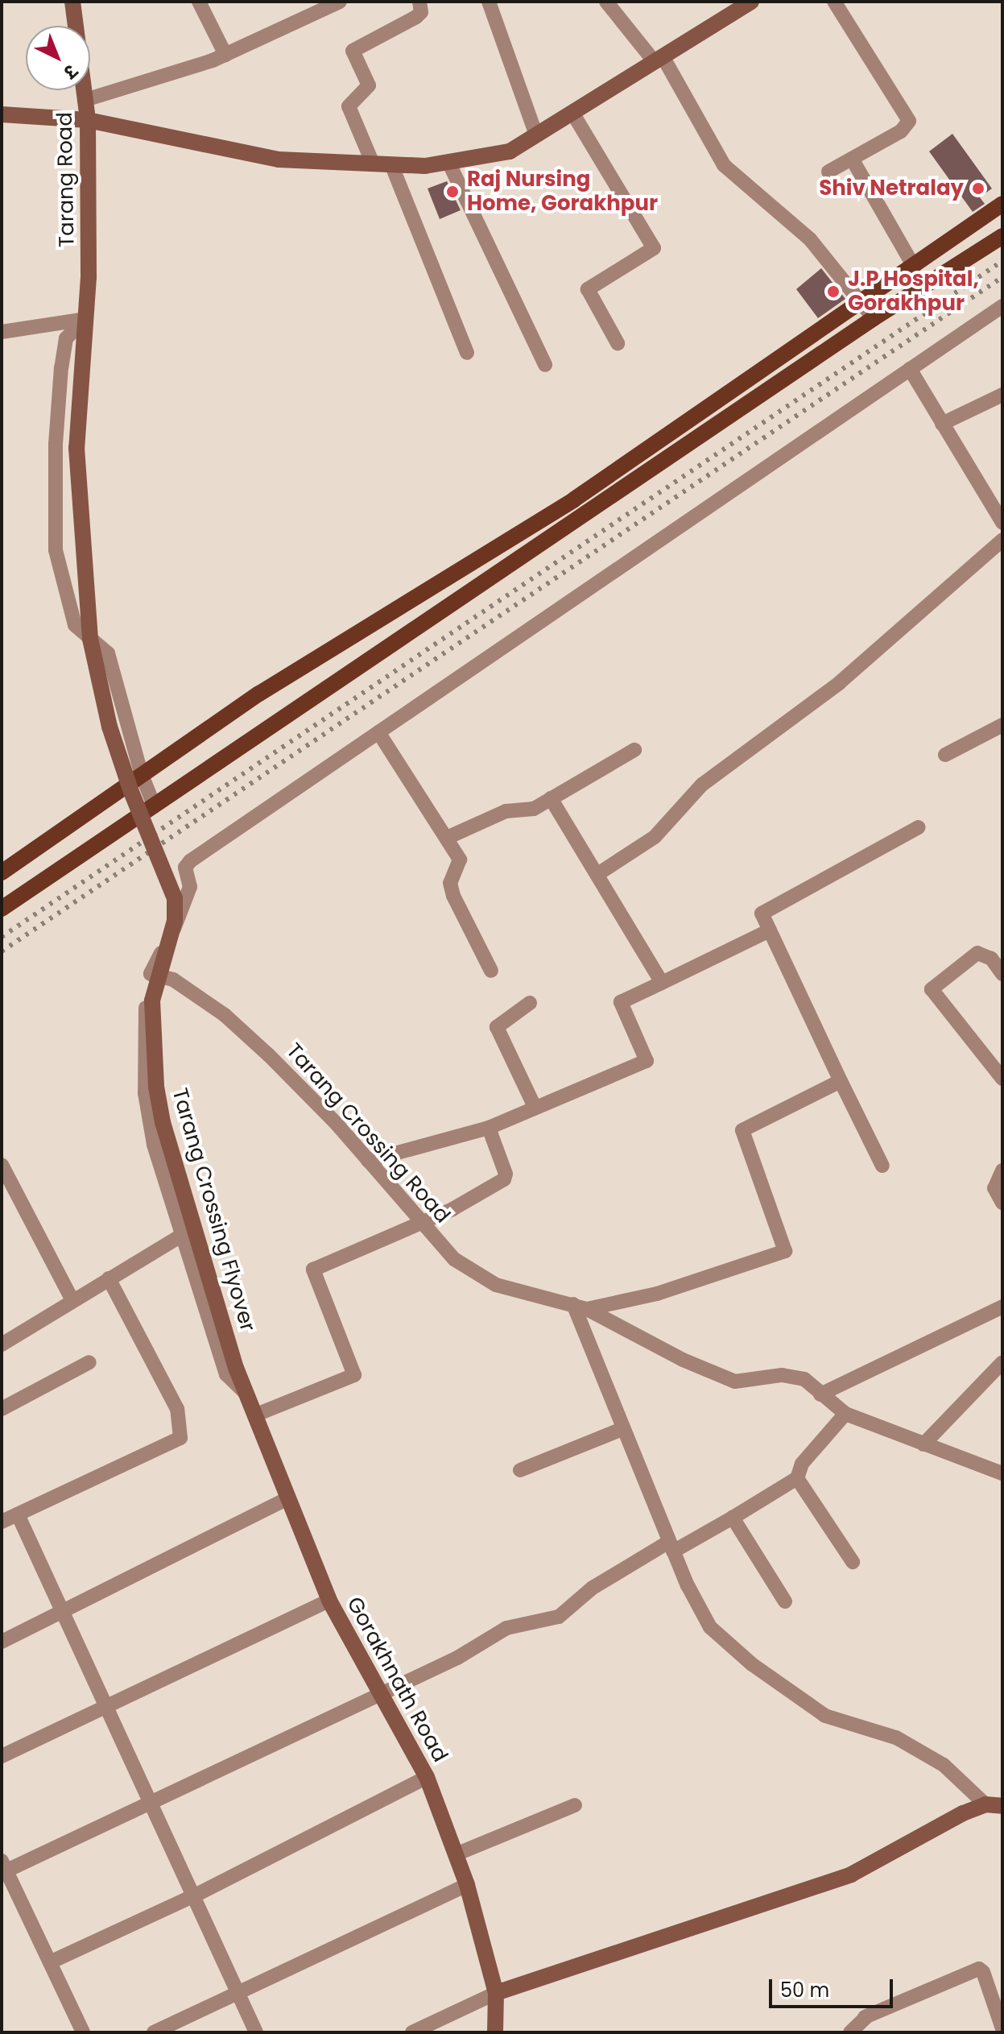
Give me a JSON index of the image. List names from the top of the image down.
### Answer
{
  "streets": {
    "main road": ["Tarang Road", "Tarang Crossing Flyover", "Gorakhnath Road"],
    "street": ["Tarang Crossing Road"]
  },
  "crossings": [
    ["Tarang Road", "Tarang Crossing Flyover"],
    ["Tarang Crossing Flyover", "Gorakhnath Road"]
  ],
  "places": ["Shiv Netralay", "Raj Nursing Home, Gorakhpur", "J.P Hospital, Gorakhpur"],
  "scale_bar": "50 m",
  "north": "bottom right"
}
